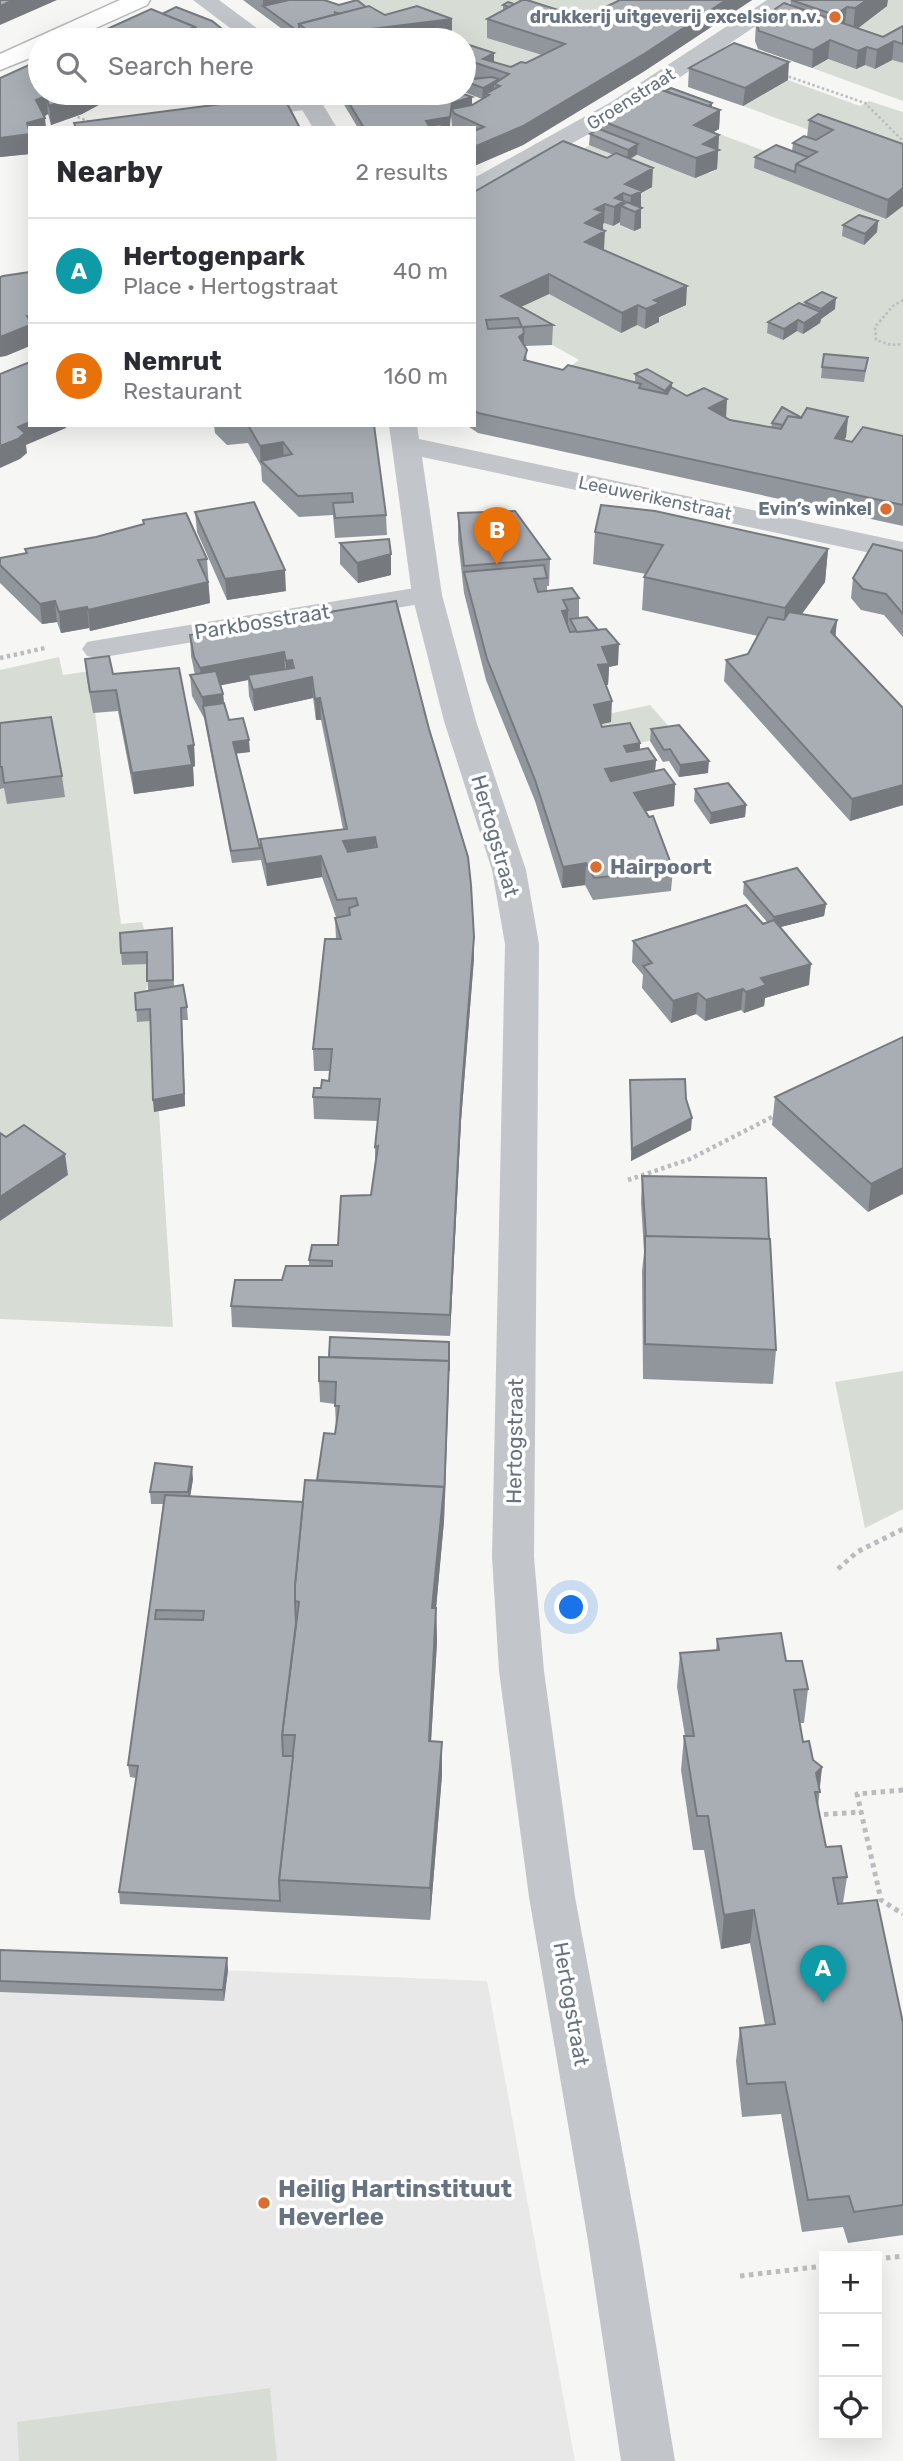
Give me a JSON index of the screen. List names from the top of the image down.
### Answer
{
  "streets": {
    "street": [
      "Groenstraat",
      "Leeuwerikenstraat",
      "Parkbosstraat",
      "Hertogstraat"
    ]
  },
  "crossings": [
    ["Leeuwerikenstraat", "Hertogstraat"],
    ["Parkbosstraat", "Hertogstraat"]
  ],
  "places": [
    "drukkerij uitgeverij excelsior n.v.",
    "Evin’s winkel",
    "Hairpoort",
    "Heilig Hartinstituut Heverlee"
  ],
  "page": {
    "search": "Search here",
    "heading": ["Nearby", "2 results"],
    "list": [
      {
        "mark": "A",
        "name": "Hertogenpark",
        "note": "Place · Hertogstraat",
        "value": "40 m"
      },
      {
        "mark": "B",
        "name": "Nemrut",
        "note": "Restaurant",
        "value": "160 m"
      }
    ],
    "pins": ["B", "A"],
    "map_buttons": ["+", "−"]
  }
}
